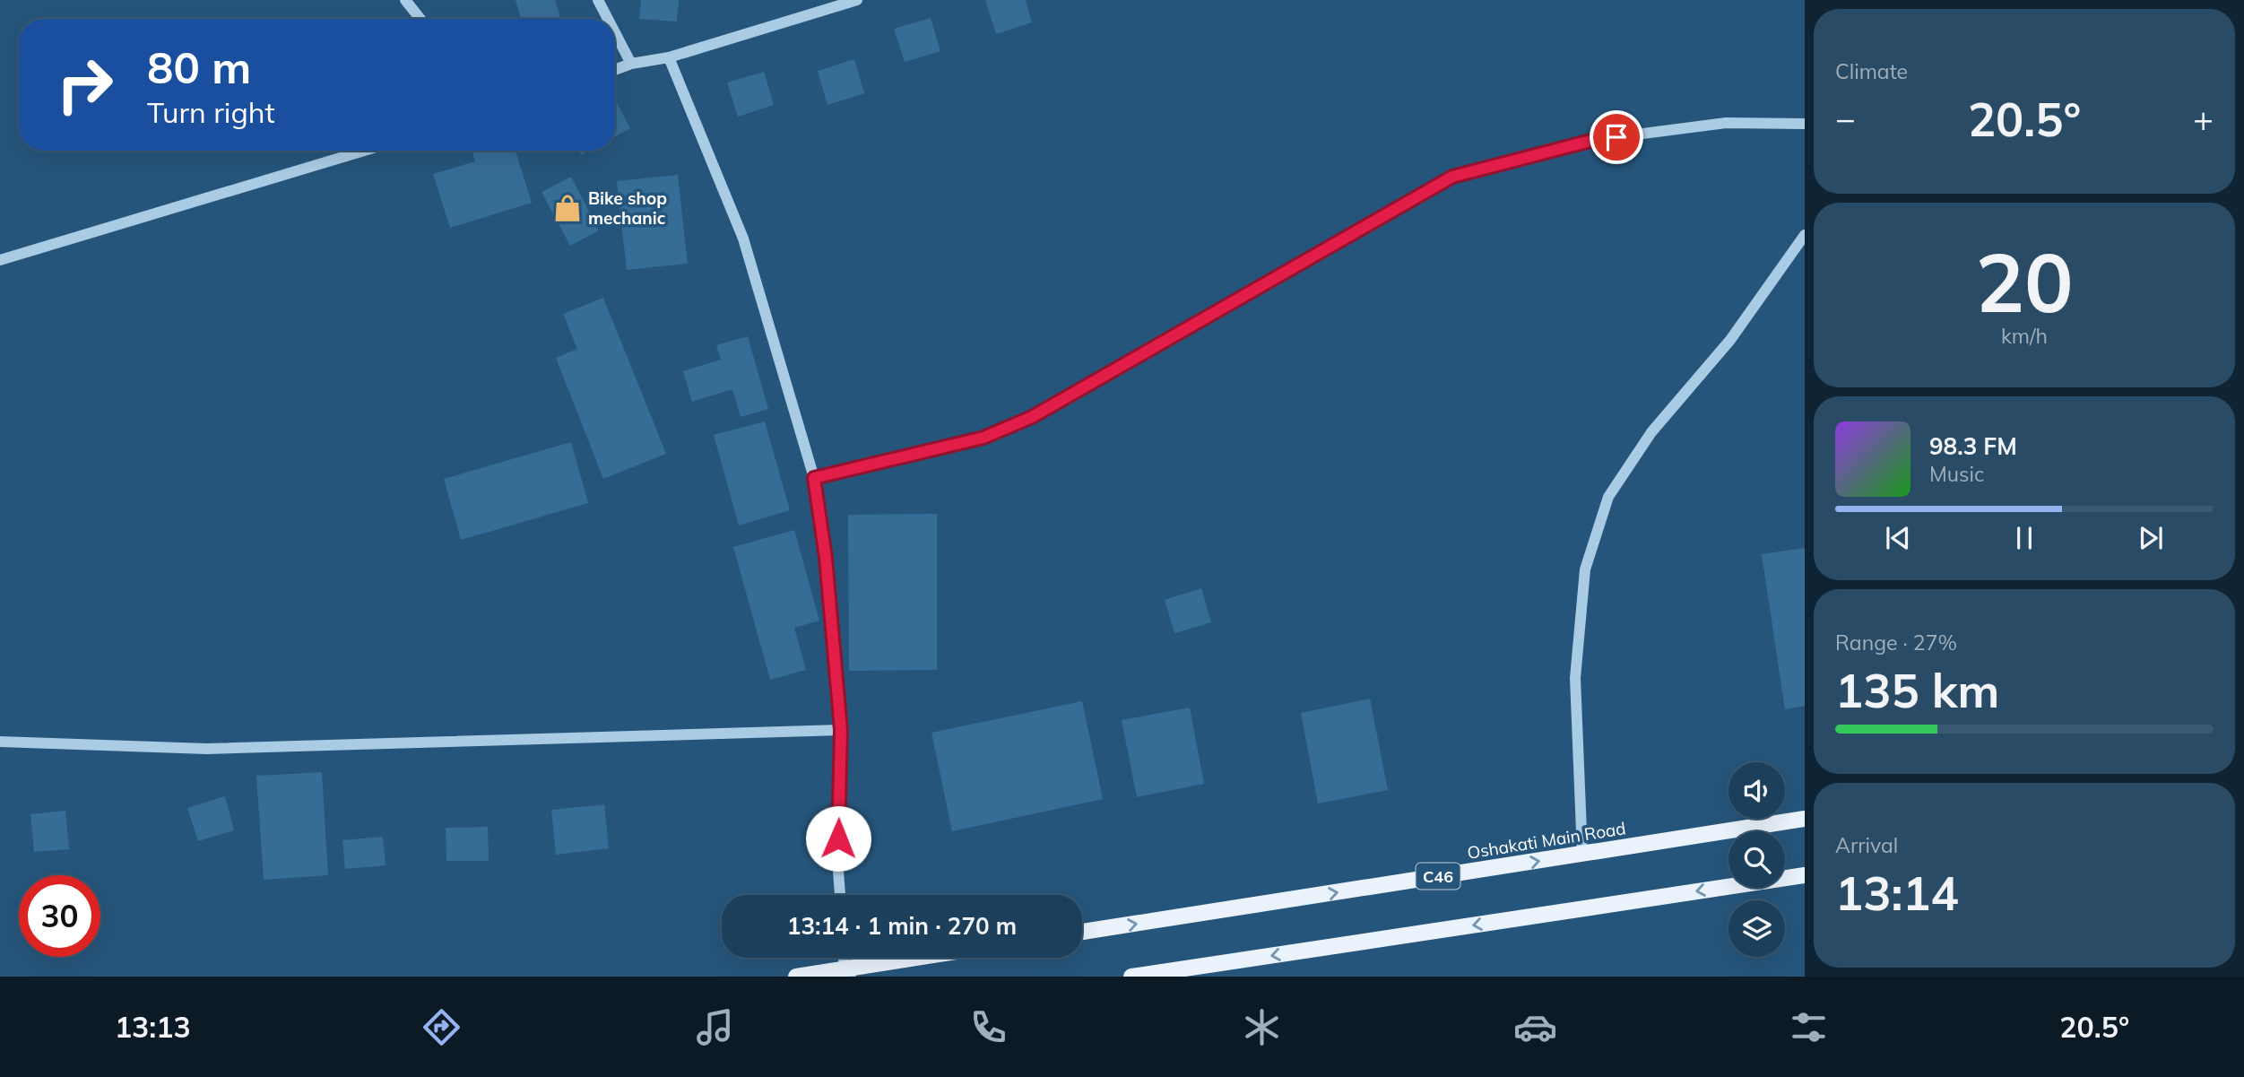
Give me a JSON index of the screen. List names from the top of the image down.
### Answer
{
  "streets": {
    "main road": ["Oshakati Main Road", "C46"]
  },
  "places": {
    "shop": ["Bike shop mechanic"]
  },
  "page": {
    "tile": [
      "Climate",
      ["20", "km/h"],
      ["Range · 27%", "135 km"],
      ["Arrival", "13:14"]
    ],
    "turn": ["80 m", "Turn right"],
    "heat": ["−", "20.5°", "+"],
    "song": ["98.3 FM", "Music"],
    "limit": "30",
    "trip": "13:14 · 1 min · 270 m",
    "tabs": ["13:13", "20.5°"]
  }
}
